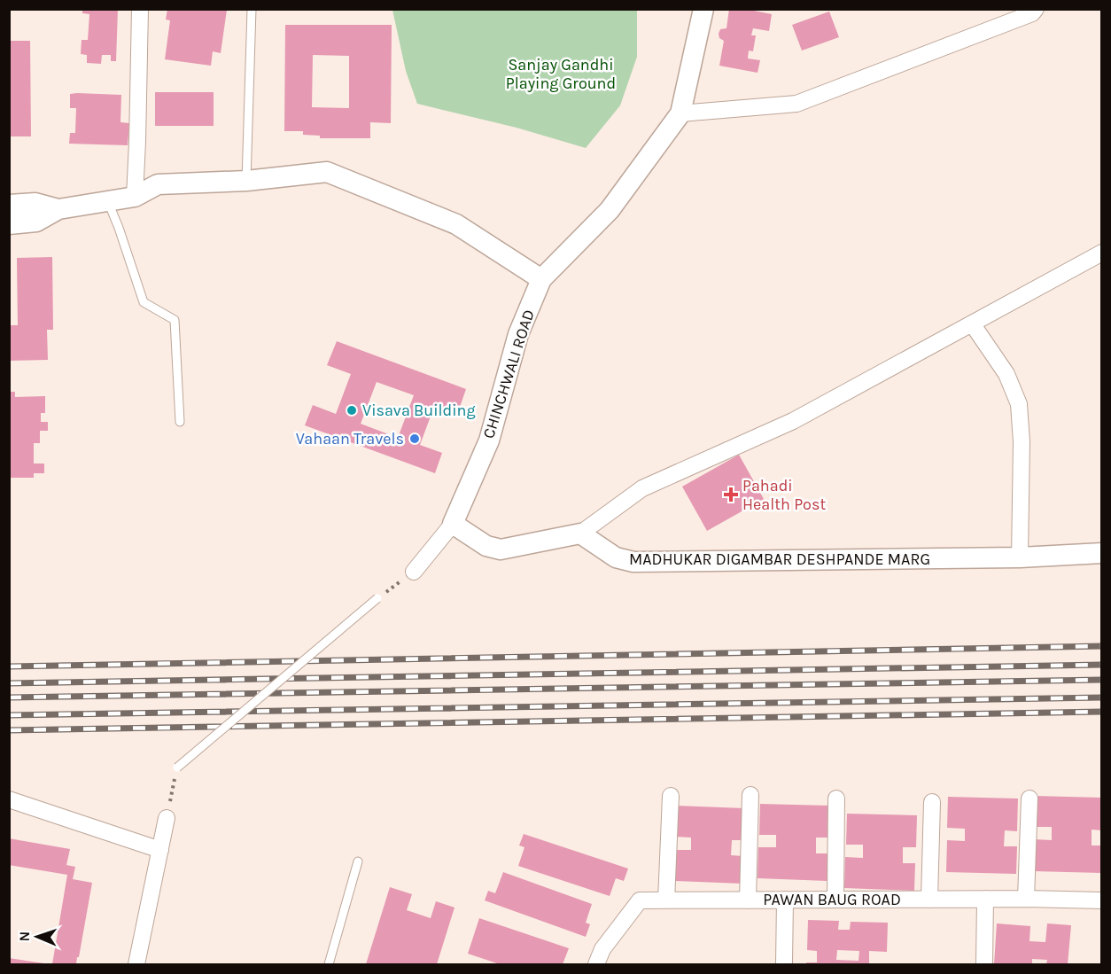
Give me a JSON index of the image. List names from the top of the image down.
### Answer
{
  "streets": {
    "street": ["CHINCHWALI ROAD", "MADHUKAR DIGAMBAR DESHPANDE MARG", "PAWAN BAUG ROAD"]
  },
  "parks": ["Sanjay Gandhi Playing Ground"],
  "places": {
    "other": ["Visava Building", "Vahaan Travels"],
    "health": ["Pahadi Health Post"]
  },
  "north": "left"
}
